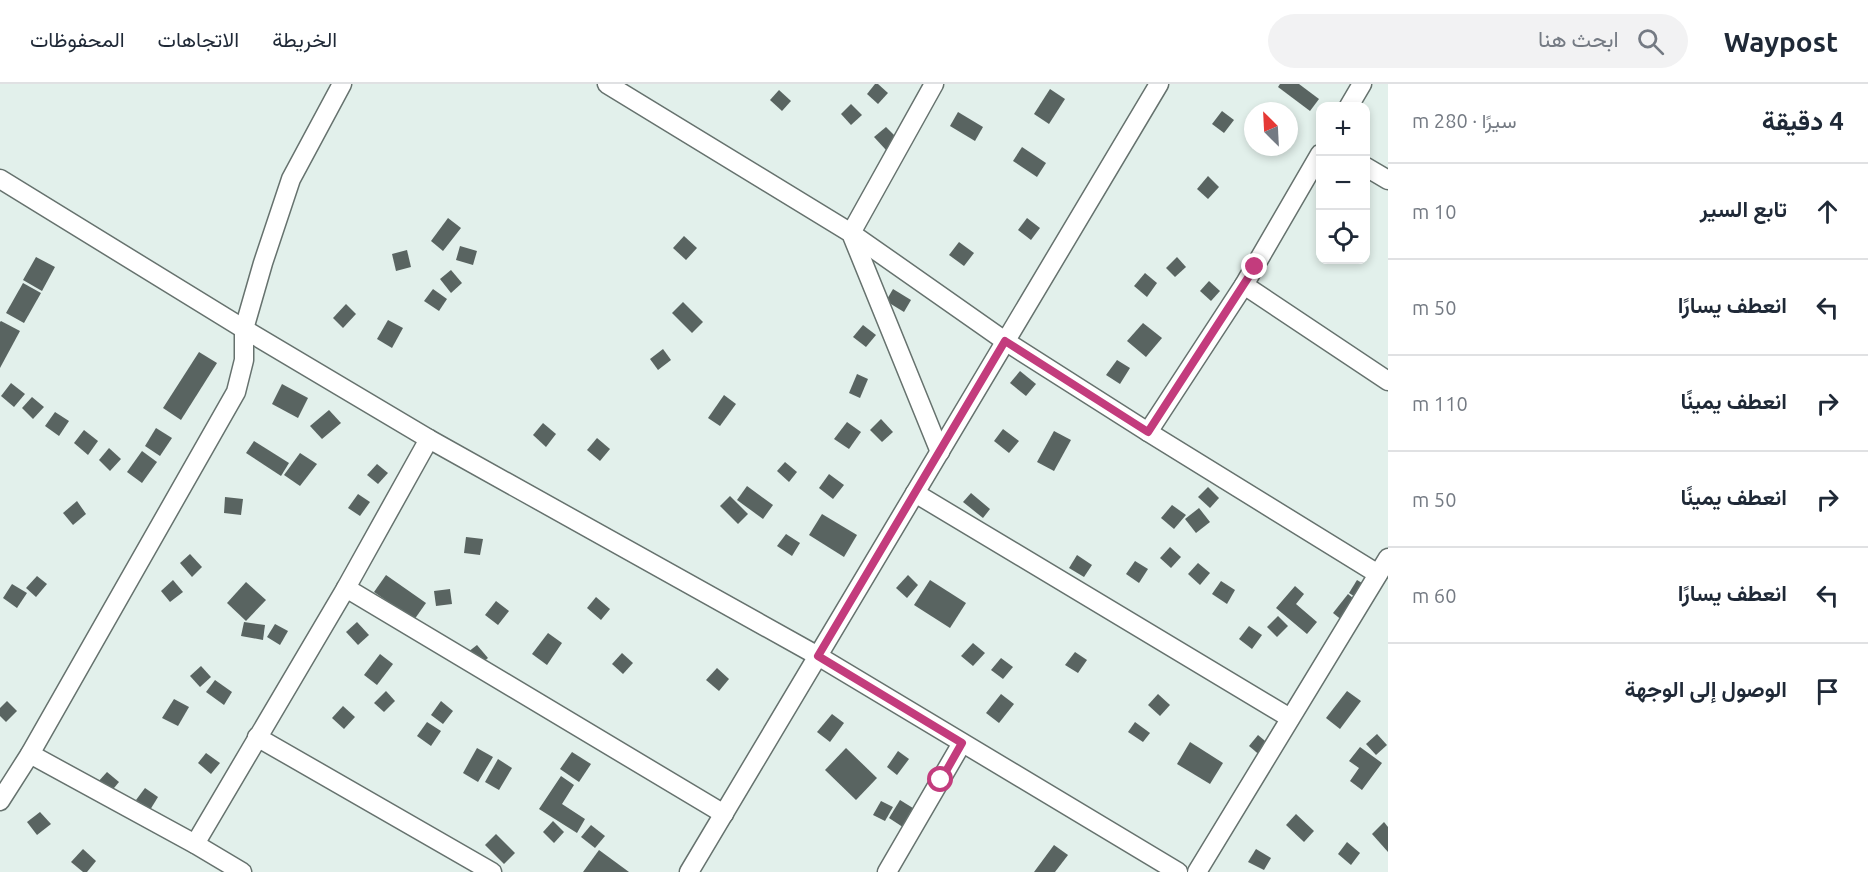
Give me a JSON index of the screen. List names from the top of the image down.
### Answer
{
  "north": "top left",
  "page": {
    "header": "Waypost",
    "search": "ابحث هنا",
    "nav": ["الخريطة", "الاتجاهات", "المحفوظات"],
    "heading": ["4 دقيقة", "سيرًا · 280 m"],
    "map_buttons": ["+", "−"],
    "list": [
      ["تابع السير", "10 m"],
      ["انعطف يسارًا", "50 m"],
      ["انعطف يمينًا", "110 m"],
      ["انعطف يمينًا", "50 m"],
      ["انعطف يسارًا", "60 m"],
      "الوصول إلى الوجهة"
    ]
  }
}
